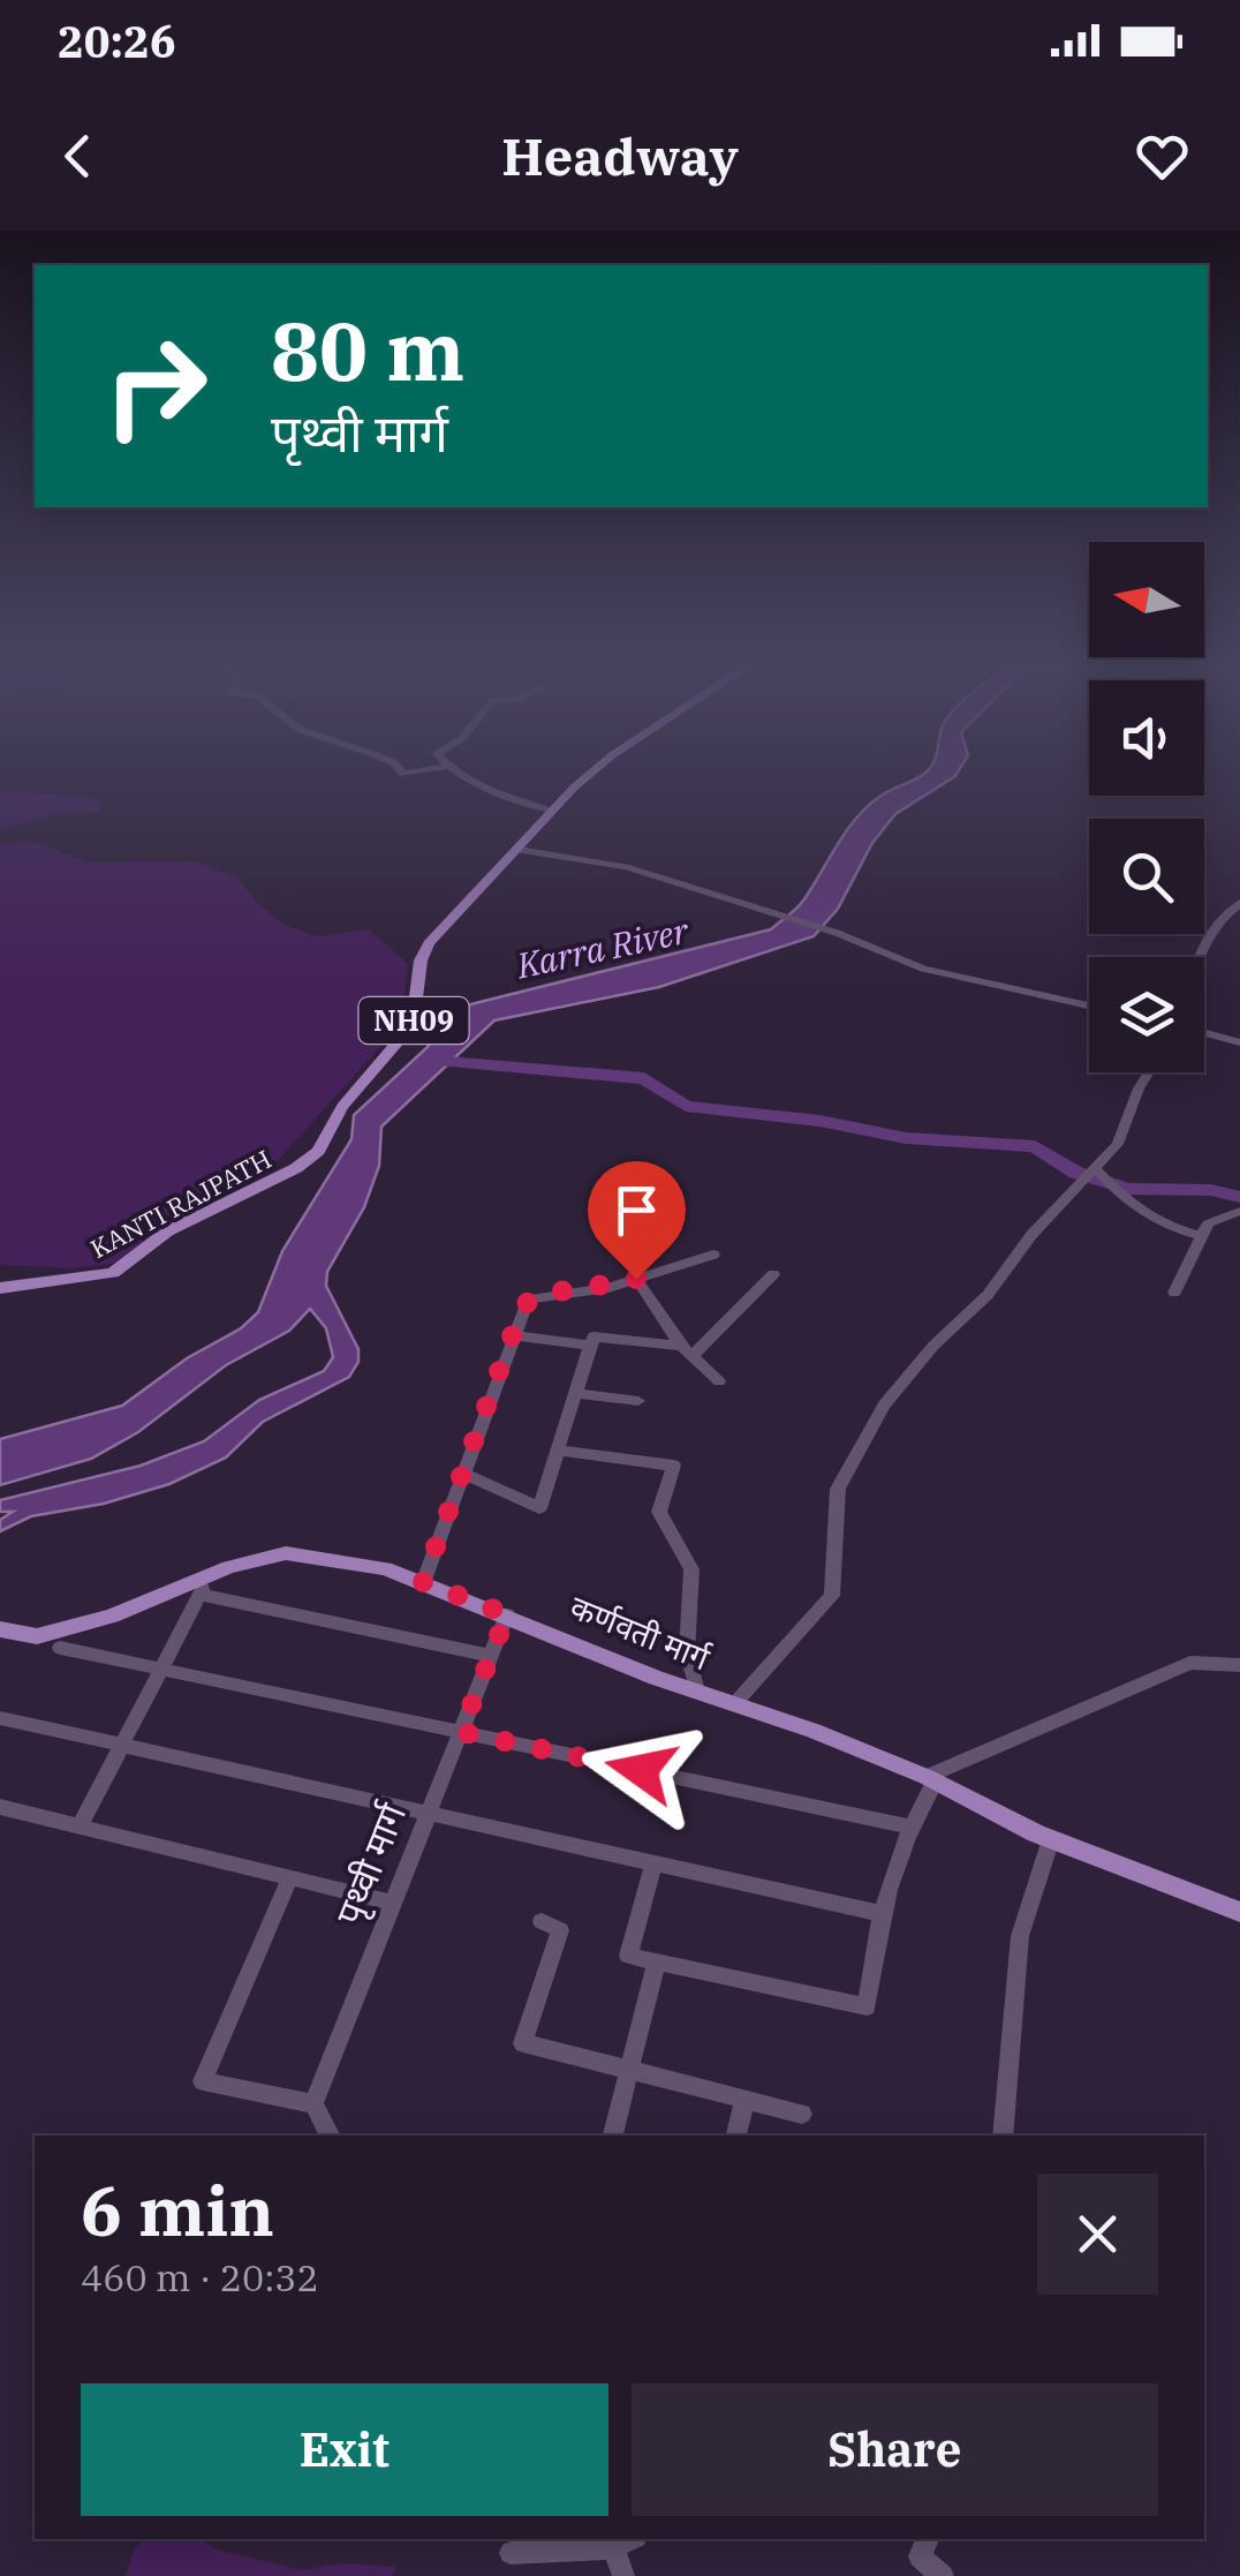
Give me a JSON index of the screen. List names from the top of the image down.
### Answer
{
  "streets": {
    "main road": ["NH09", "KANTI RAJPATH", "कर्णवती मार्ग"],
    "street": ["पृथ्वी मार्ग"]
  },
  "crossings": [
    ["कर्णवती मार्ग", "पृथ्वी मार्ग"]
  ],
  "water": ["Karra River"],
  "north": "left",
  "page": {
    "status": "20:26",
    "header": "Headway",
    "turn": ["80 m", "पृथ्वी मार्ग"],
    "heading": ["6 min", "460 m · 20:32"],
    "buttons": ["Exit", "Share"]
  }
}
